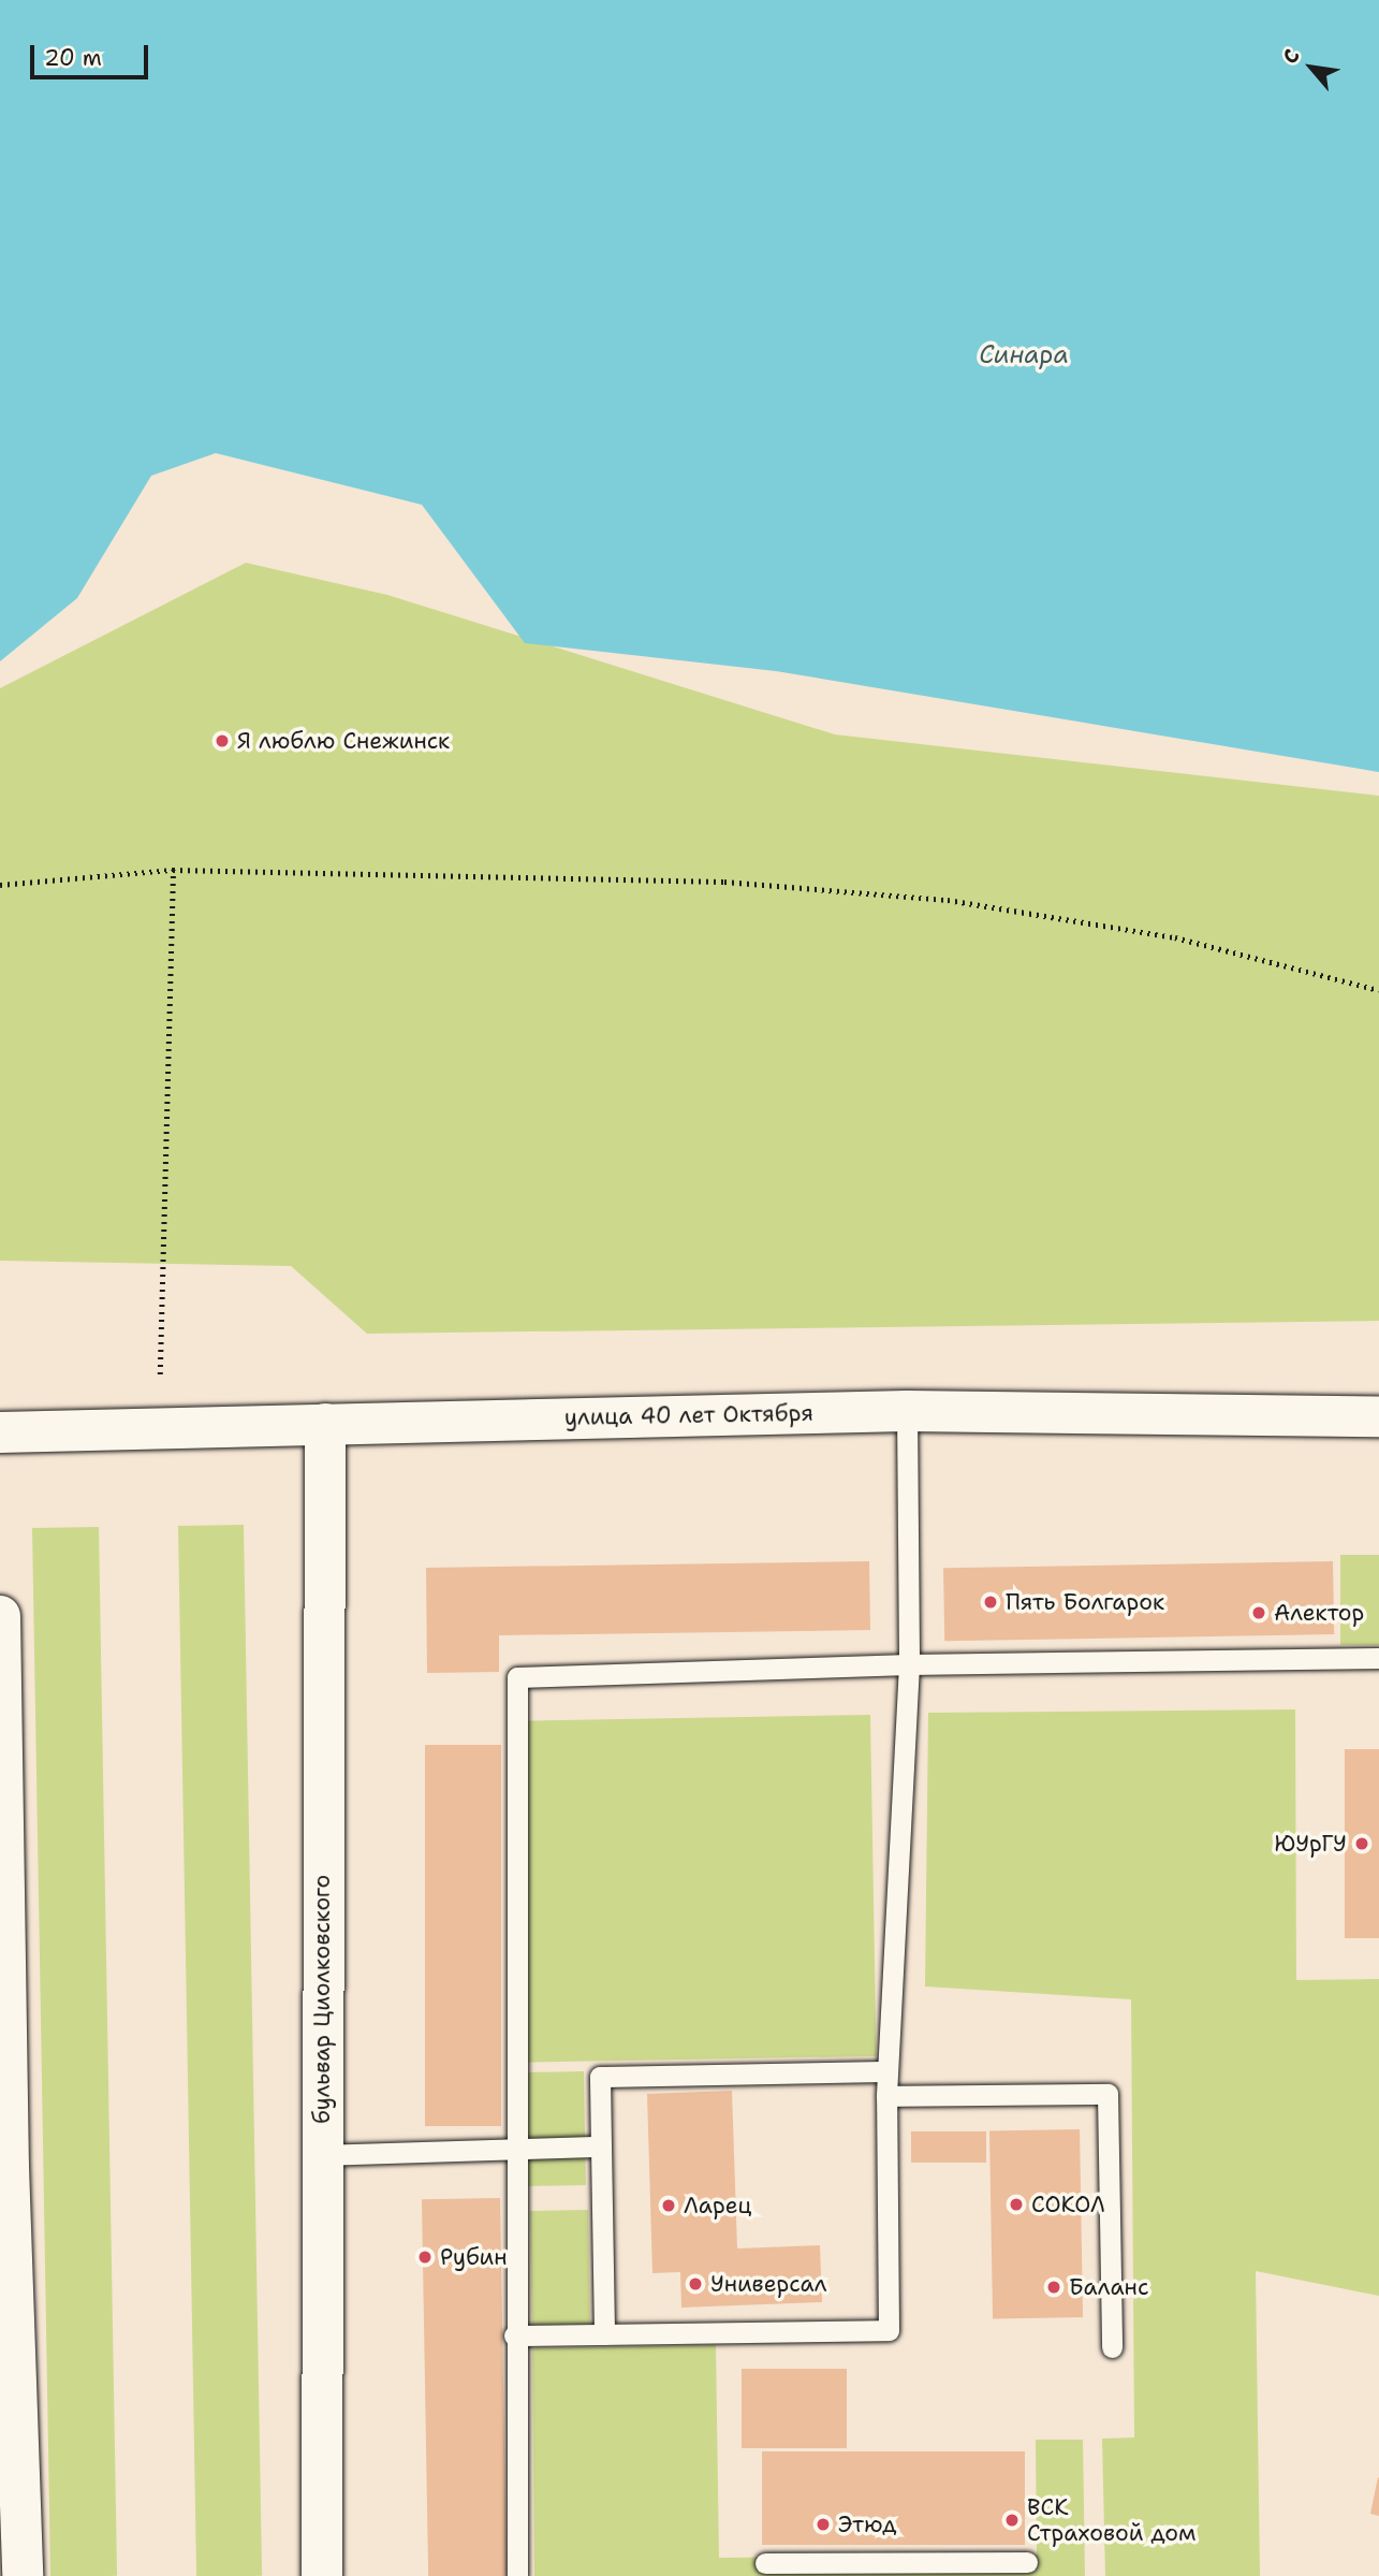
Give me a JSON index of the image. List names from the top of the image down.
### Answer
{
  "streets": {
    "street": ["улица 40 лет Октября", "бульвар Циолковского"]
  },
  "crossings": [
    ["улица 40 лет Октября", "бульвар Циолковского"]
  ],
  "water": ["Синара"],
  "places": [
    "Я люблю Снежинск",
    "Пять Болгарок",
    "Алектор",
    "ЮУрГУ",
    "СОКОЛ",
    "Ларец",
    "Рубин",
    "Универсал",
    "Баланс",
    "ВСК Страховой дом",
    "Этюд"
  ],
  "scale_bar": "20 m",
  "north": "top left"
}
